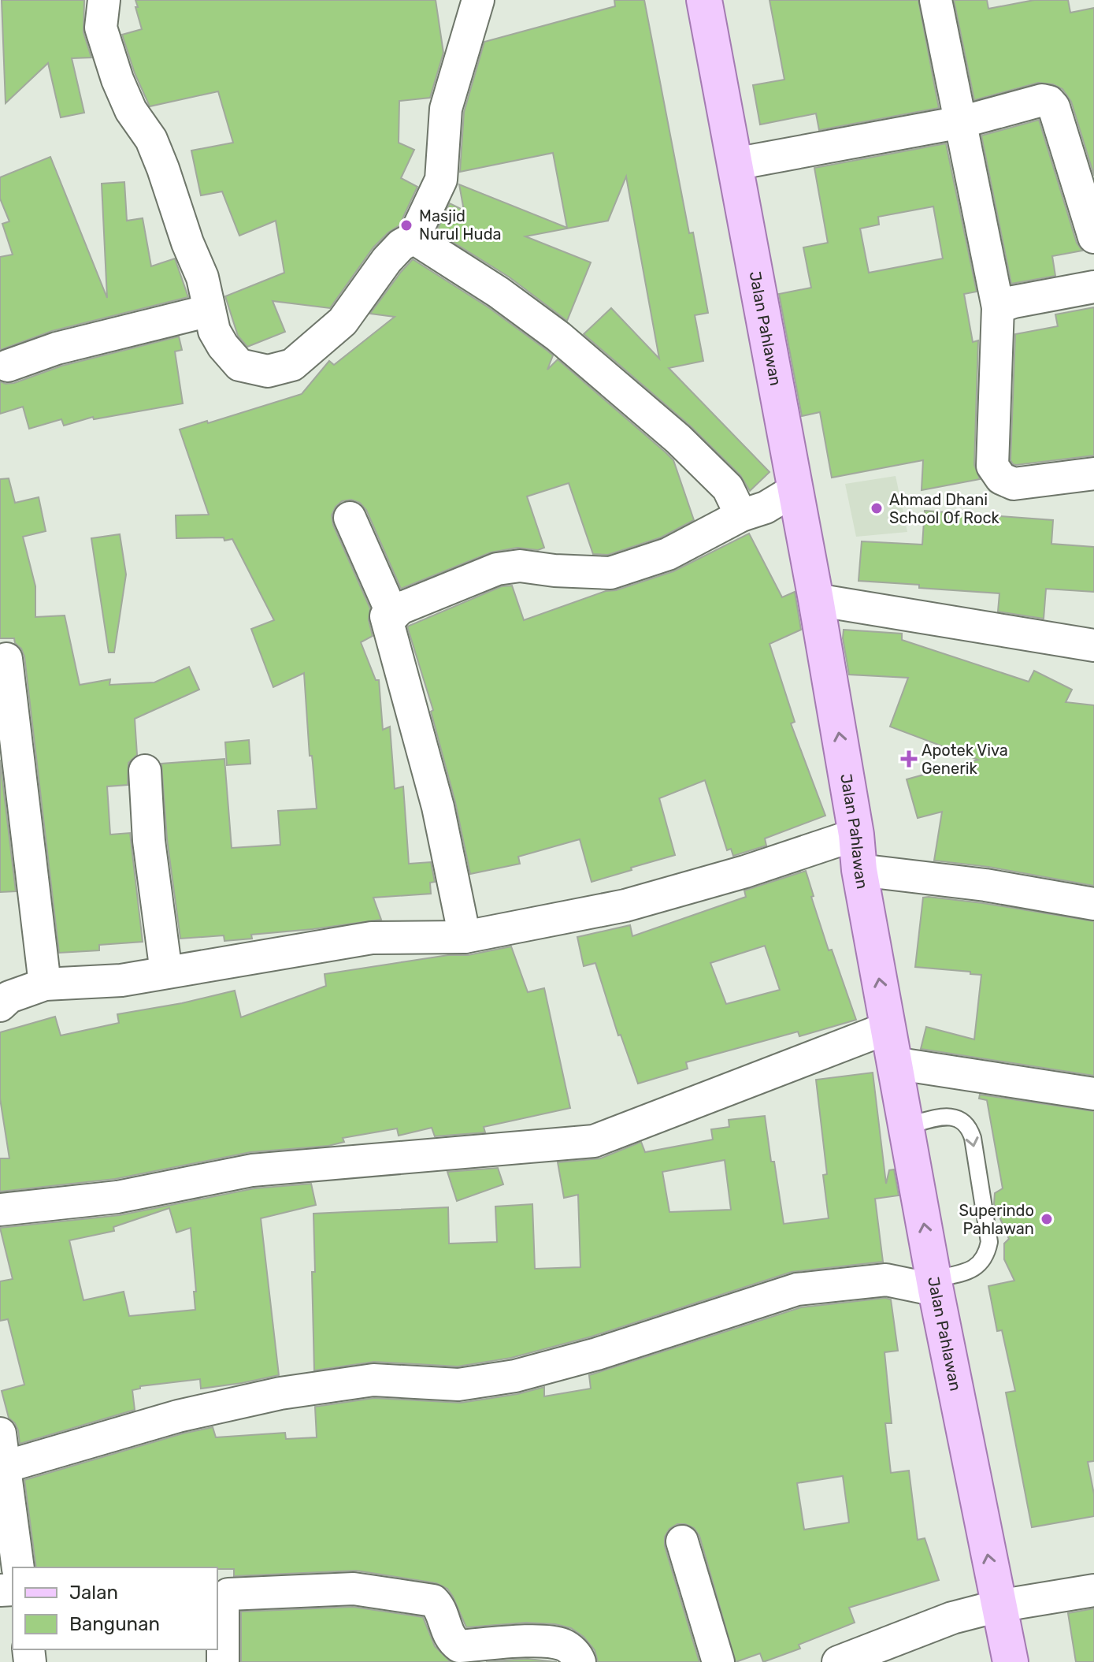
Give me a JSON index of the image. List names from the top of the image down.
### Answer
{
  "streets": {
    "main road": ["Jalan Pahlawan"]
  },
  "one_way": ["Jalan Pahlawan"],
  "places": {
    "other": ["Masjid Nurul Huda", "Ahmad Dhani School Of Rock", "Superindo Pahlawan"],
    "health": ["Apotek Viva Generik"]
  },
  "legend": ["Jalan", "Bangunan"]
}
